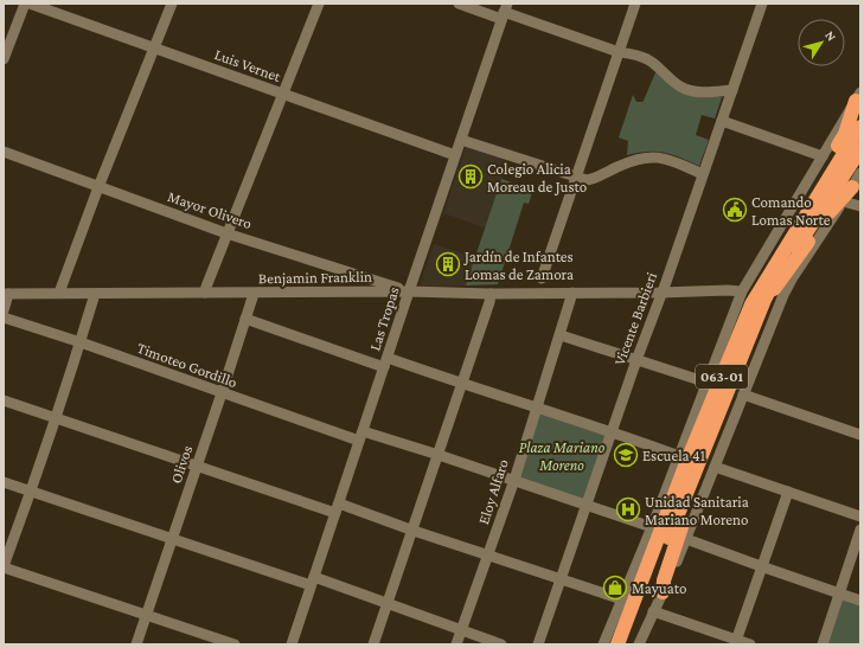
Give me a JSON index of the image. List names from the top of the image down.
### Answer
{
  "streets": {
    "highway": ["063-01"],
    "street": [
      "Luis Vernet",
      "Mayor Olivero",
      "Benjamin Franklin",
      "Las Tropas",
      "Vicente Barbieri",
      "Timoteo Gordillo",
      "Olivos",
      "Eloy Alfaro"
    ]
  },
  "crossings": [
    ["Luis Vernet", "Las Tropas"],
    ["Mayor Olivero", "Benjamin Franklin"],
    ["Mayor Olivero", "Las Tropas"],
    ["Benjamin Franklin", "Las Tropas"],
    ["Benjamin Franklin", "Vicente Barbieri"],
    ["Benjamin Franklin", "Olivos"],
    ["Benjamin Franklin", "Eloy Alfaro"],
    ["Las Tropas", "Timoteo Gordillo"],
    ["Vicente Barbieri", "Timoteo Gordillo"],
    ["Timoteo Gordillo", "Olivos"],
    ["Timoteo Gordillo", "Eloy Alfaro"]
  ],
  "parks": ["Plaza Mariano Moreno"],
  "places": {
    "building": ["Colegio Alicia Moreau de Justo", "Jardín de Infantes Lomas de Zamora"],
    "public building": ["Comando Lomas Norte"],
    "school or university": ["Escuela 41"],
    "hospital": ["Unidad Sanitaria Mariano Moreno"],
    "shop": ["Mayuato"]
  },
  "north": "top right"
}
